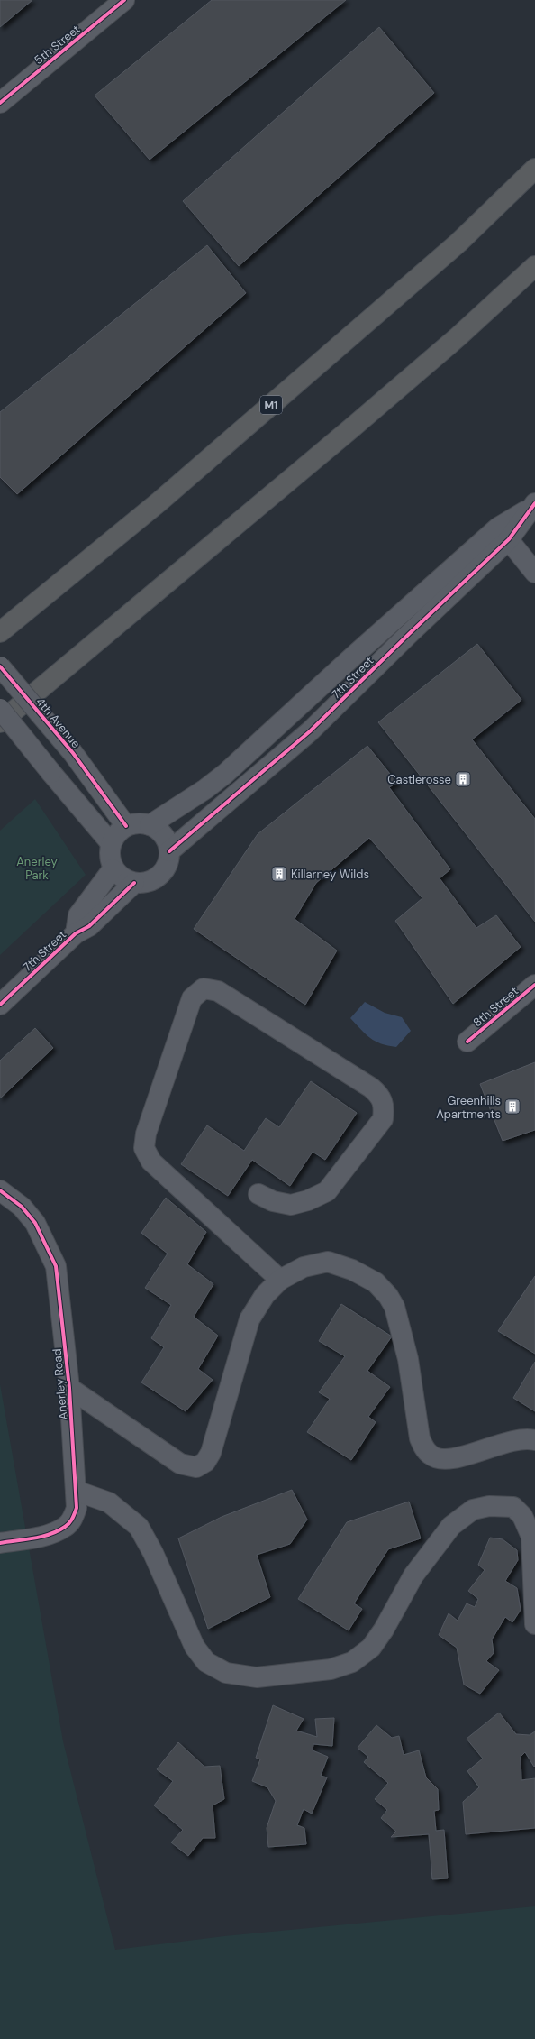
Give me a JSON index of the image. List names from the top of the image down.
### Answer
{
  "streets": {
    "highway": ["M1"],
    "street": [
      "5th Street",
      "7th Street",
      "4th Avenue",
      "8th Street",
      "Anerley Road"
    ]
  },
  "crossings": [
    ["7th Street", "4th Avenue"]
  ],
  "parks": ["Anerley Park"],
  "places": {
    "building": ["Castlerosse", "Killarney Wilds", "Greenhills Apartments"]
  }
}
